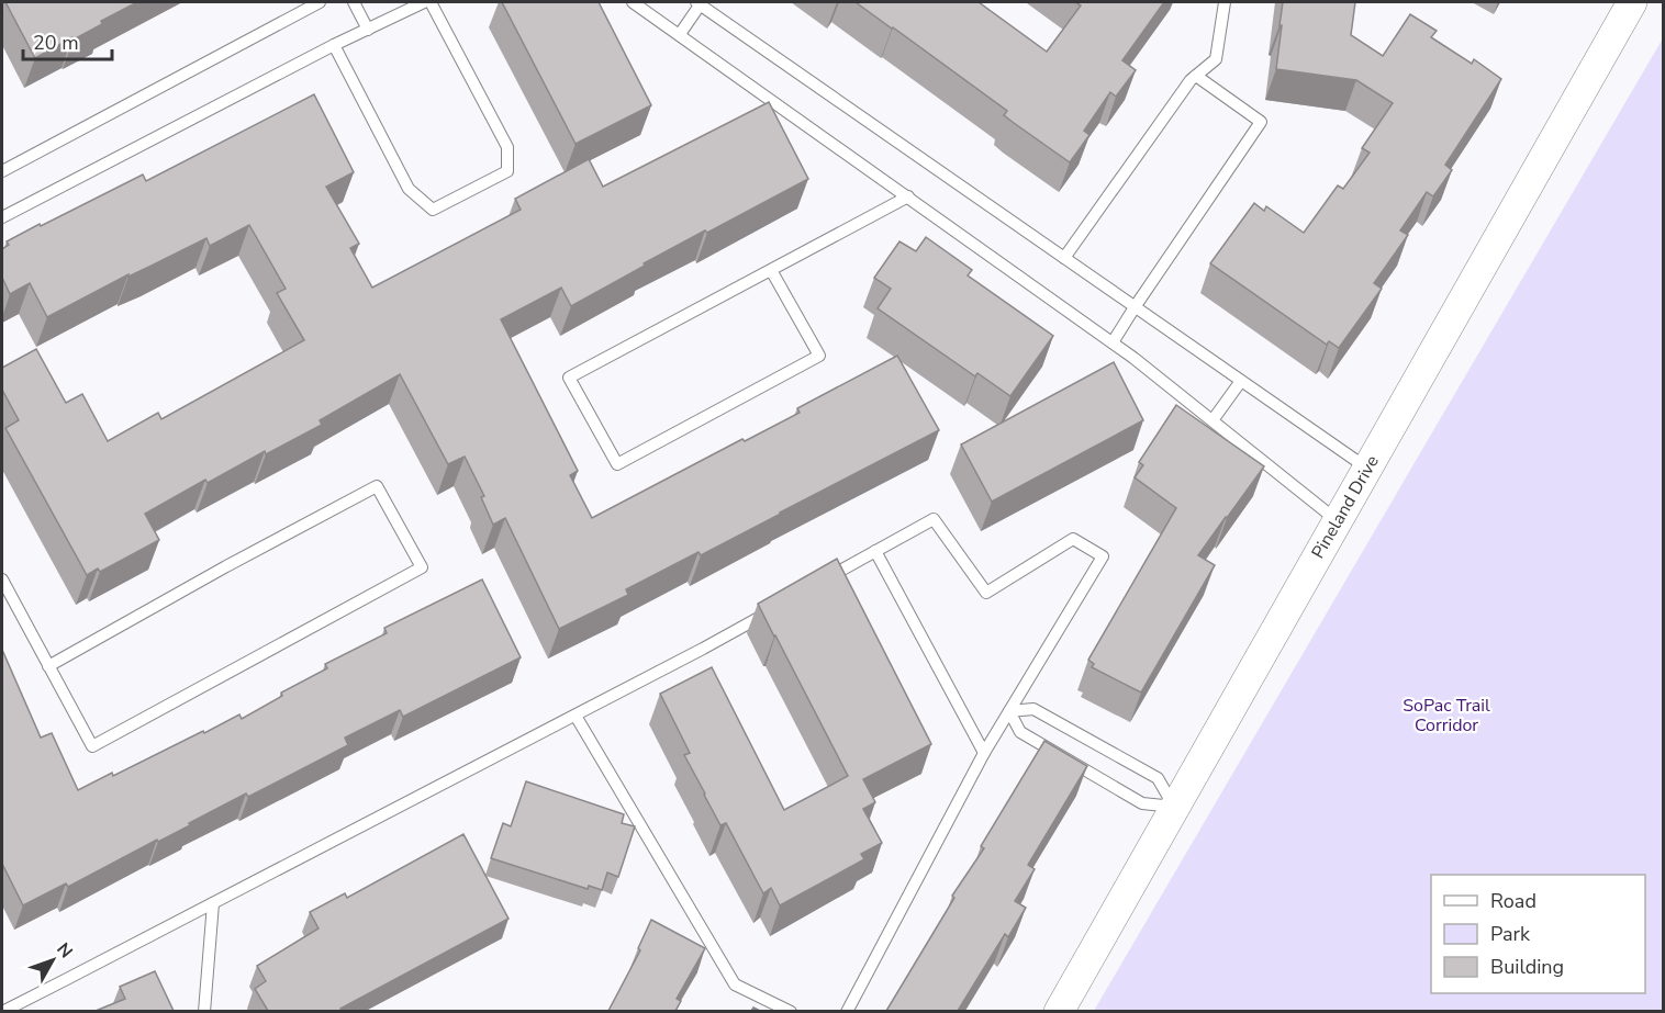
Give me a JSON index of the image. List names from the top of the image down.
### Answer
{
  "streets": {
    "street": ["Pineland Drive"]
  },
  "parks": ["SoPac Trail Corridor"],
  "legend": ["Road", "Park", "Building"],
  "scale_bar": "20 m",
  "north": "top right"
}
